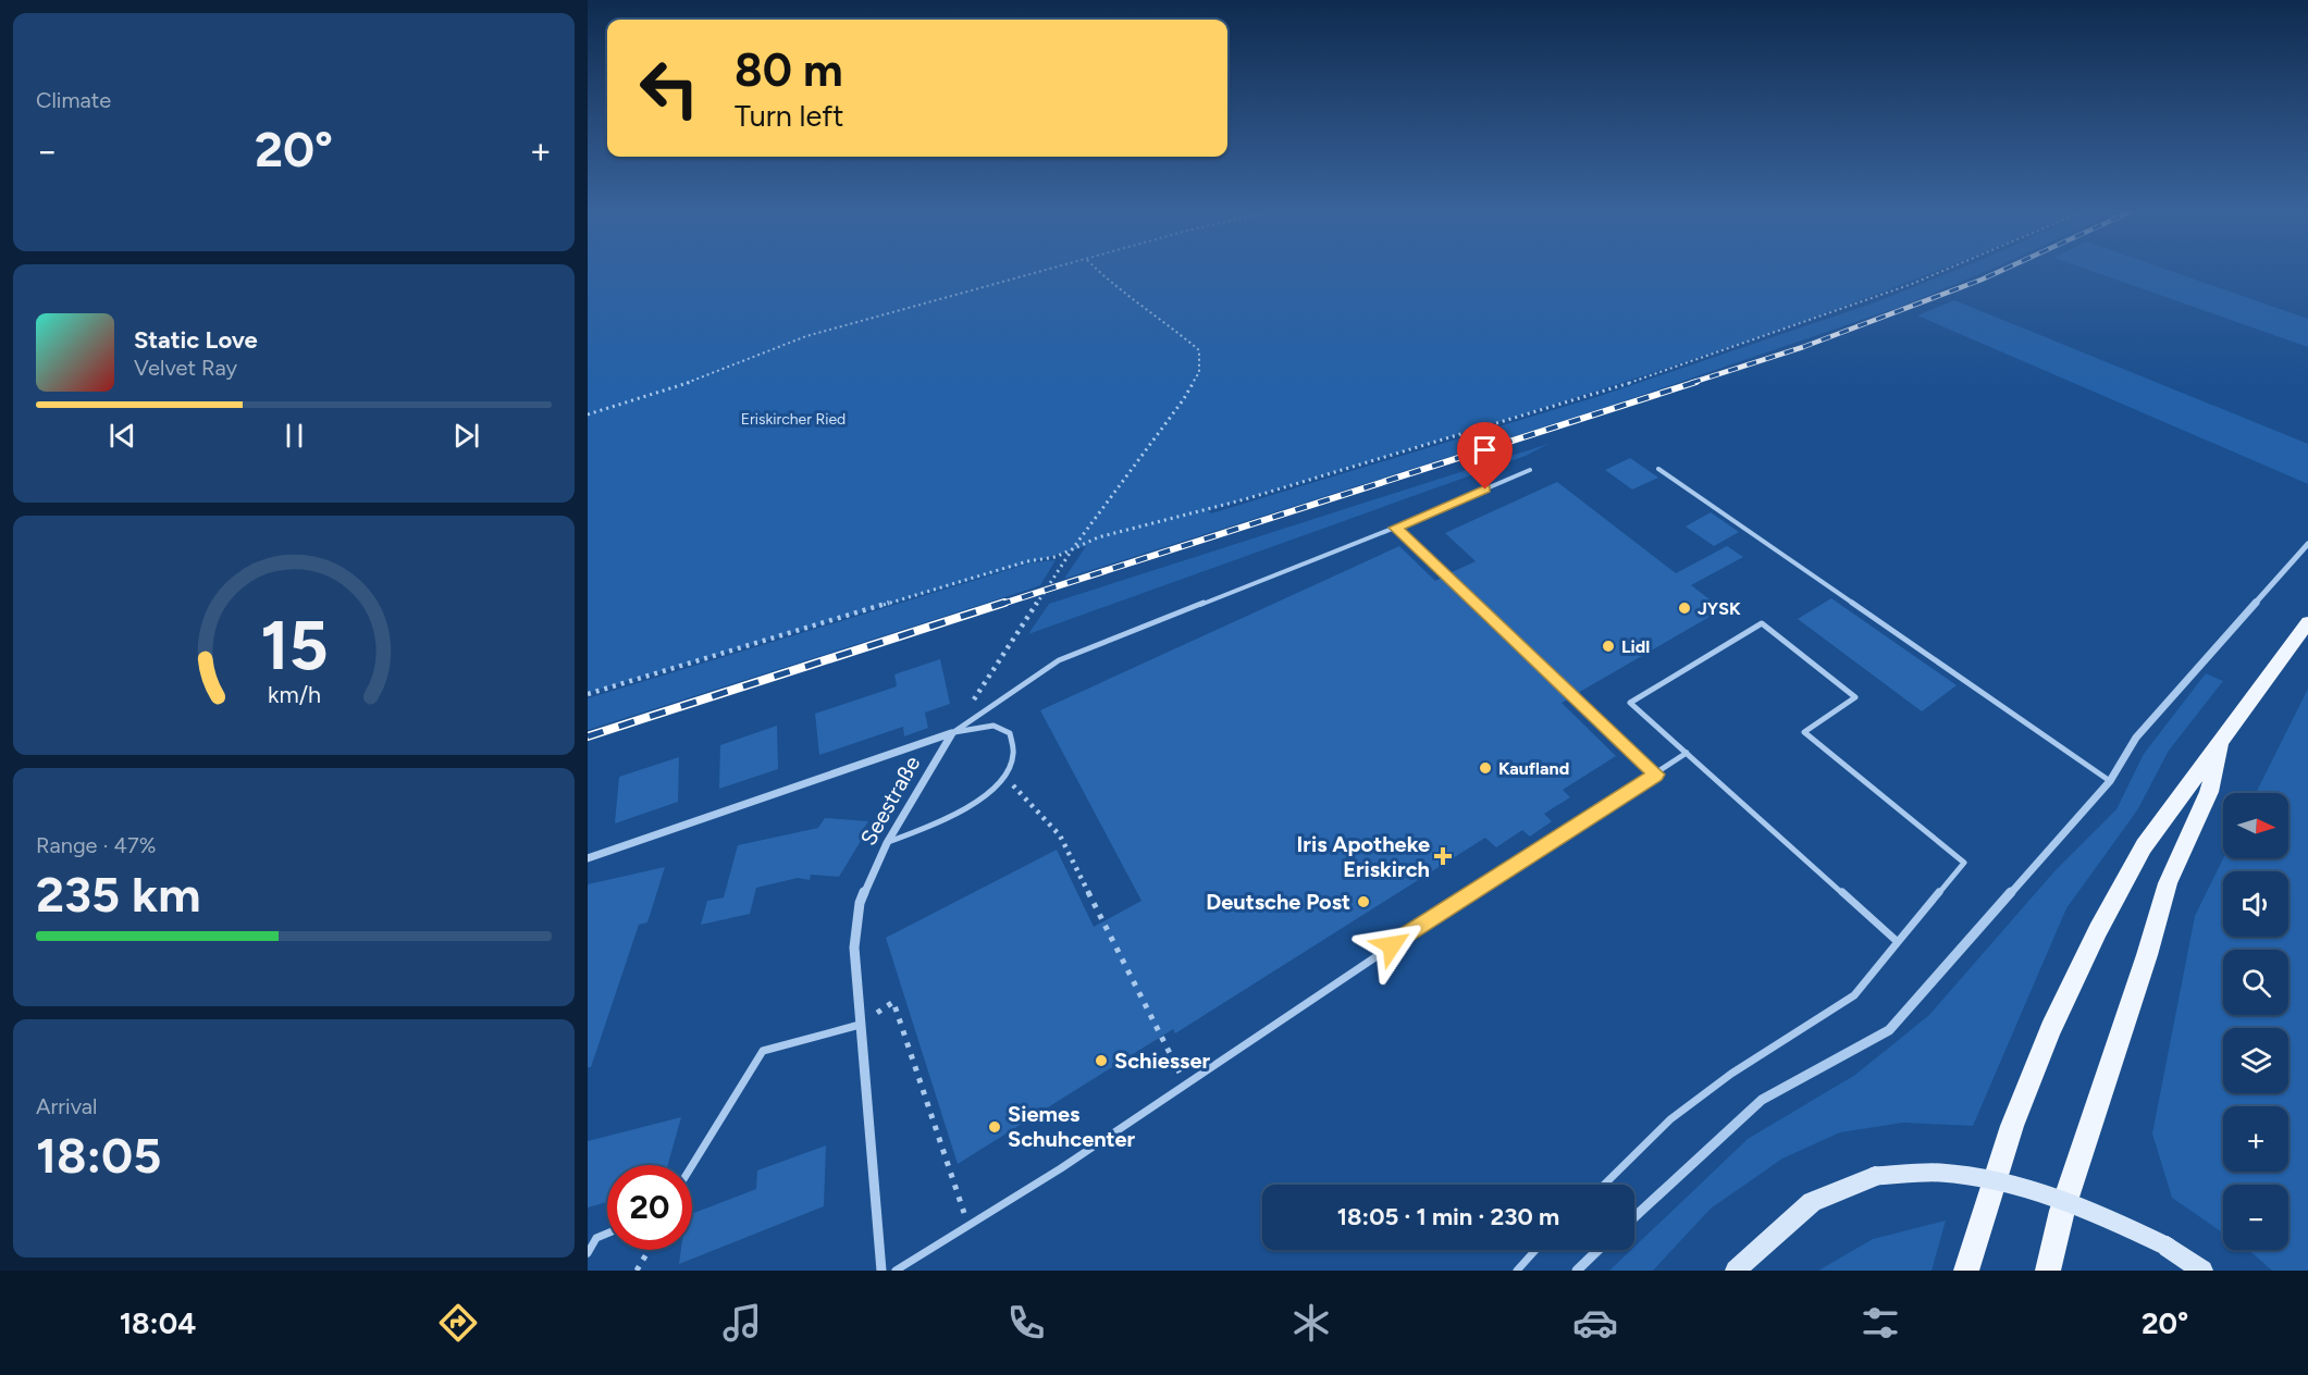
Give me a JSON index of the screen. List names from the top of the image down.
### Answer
{
  "streets": {
    "street": ["Seestraße"]
  },
  "parks": ["Eriskircher Ried"],
  "places": {
    "other": [
      "JYSK",
      "Lidl",
      "Kaufland",
      "Deutsche Post",
      "Schiesser",
      "Siemes Schuhcenter"
    ],
    "health": ["Iris Apotheke Eriskirch"]
  },
  "north": "right",
  "page": {
    "tile": [
      "Climate",
      ["Range · 47%", "235 km"],
      ["Arrival", "18:05"]
    ],
    "turn": ["80 m", "Turn left"],
    "heat": ["−", "20°", "+"],
    "song": ["Static Love", "Velvet Ray"],
    "map_buttons": ["+", "−"],
    "limit": "20",
    "trip": "18:05 · 1 min · 230 m",
    "tabs": ["18:04", "20°"],
    "gauge": ["15", "km/h"]
  }
}
